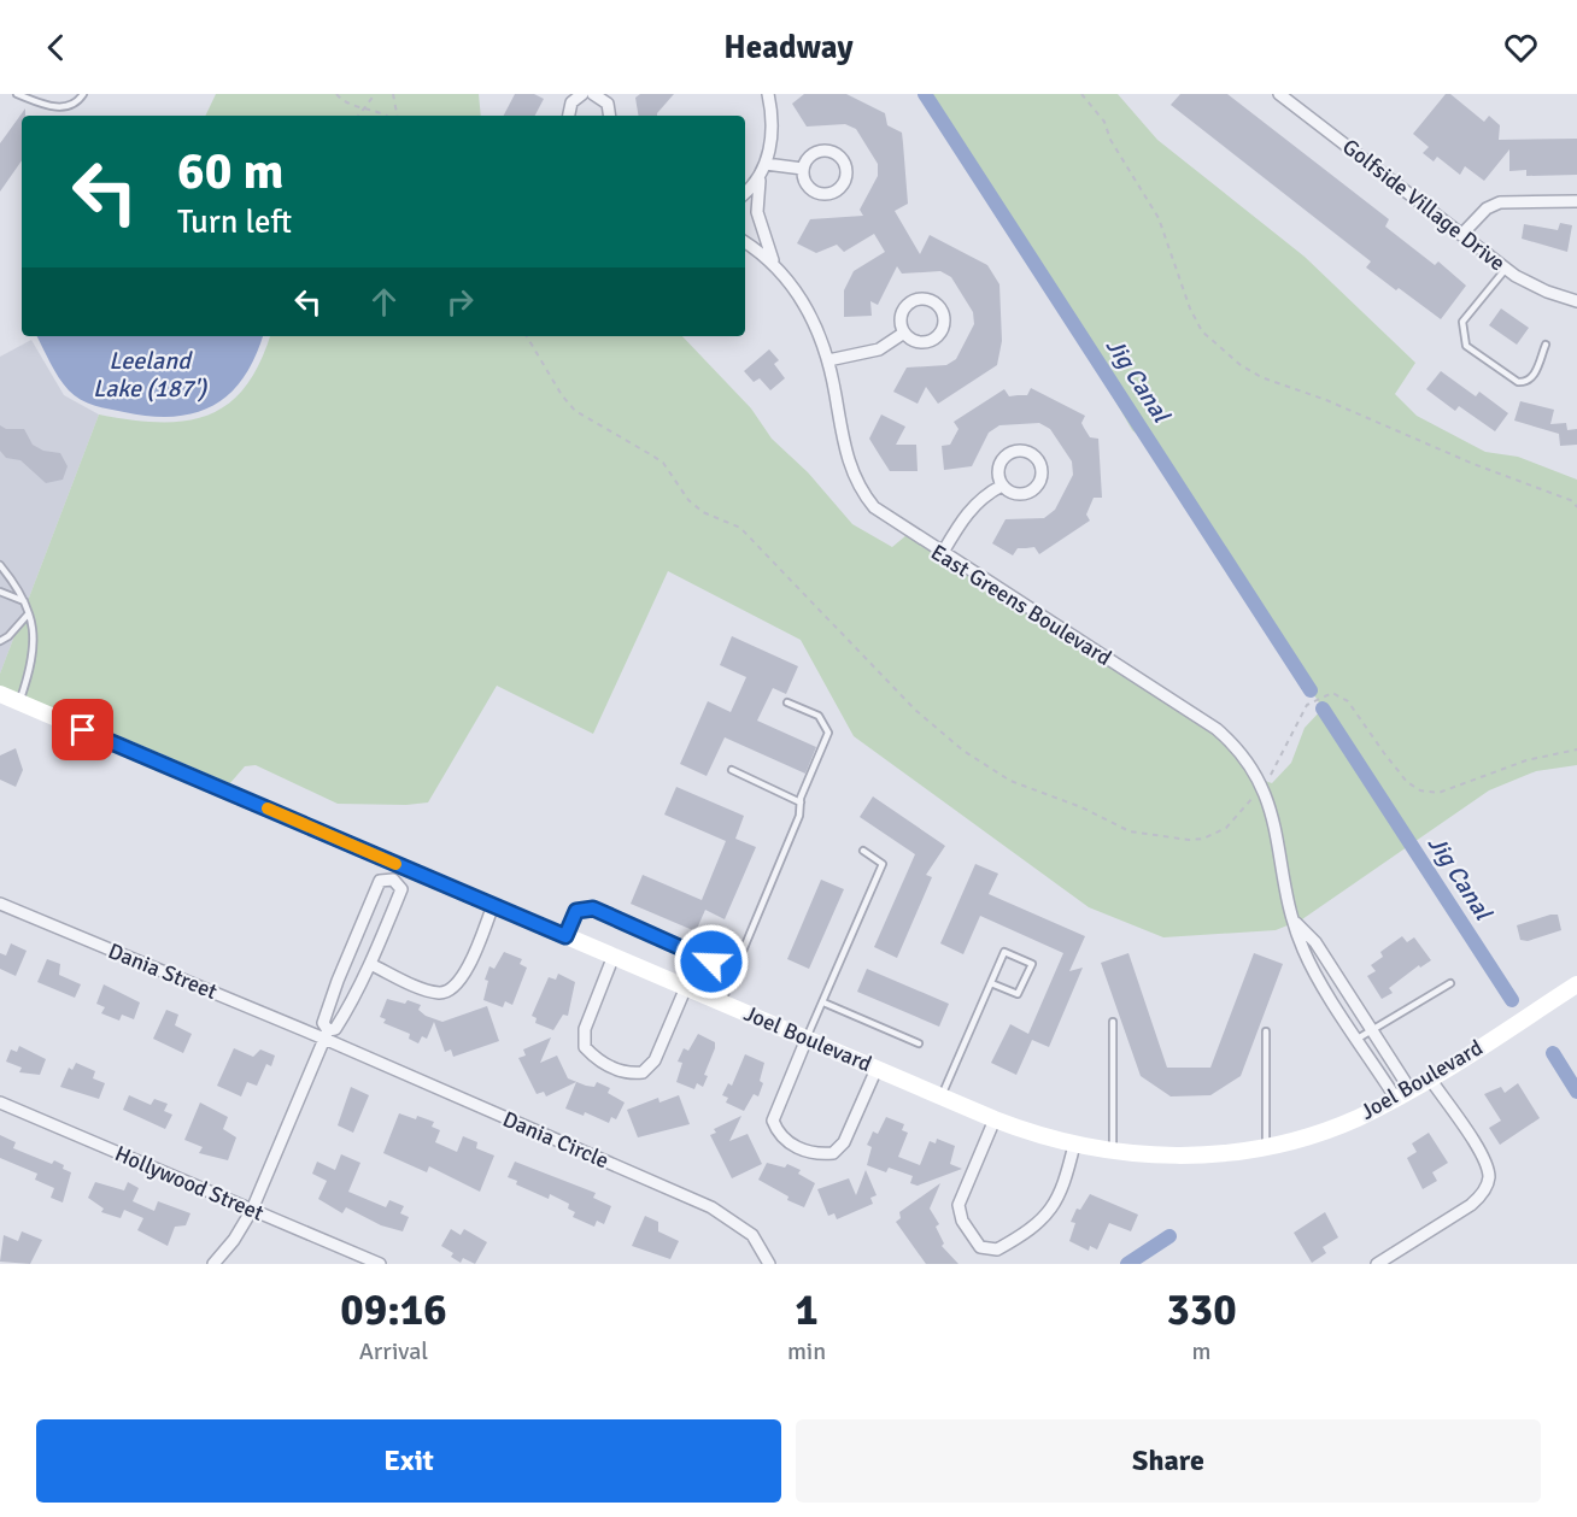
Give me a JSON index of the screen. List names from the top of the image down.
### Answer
{
  "streets": {
    "main road": ["Joel Boulevard"],
    "street": [
      "Golfside Village Drive",
      "East Greens Boulevard",
      "Dania Street",
      "Dania Circle",
      "Hollywood Street"
    ]
  },
  "crossings": [
    ["East Greens Boulevard", "Joel Boulevard"],
    ["Dania Street", "Dania Circle"]
  ],
  "water": ["Leeland Lake (187')", "Jig Canal"],
  "page": {
    "header": "Headway",
    "turn": ["60 m", "Turn left"],
    "eta": [
      "09:16",
      "Arrival",
      "1",
      "min",
      "330",
      "m"
    ],
    "buttons": ["Exit", "Share"]
  }
}
